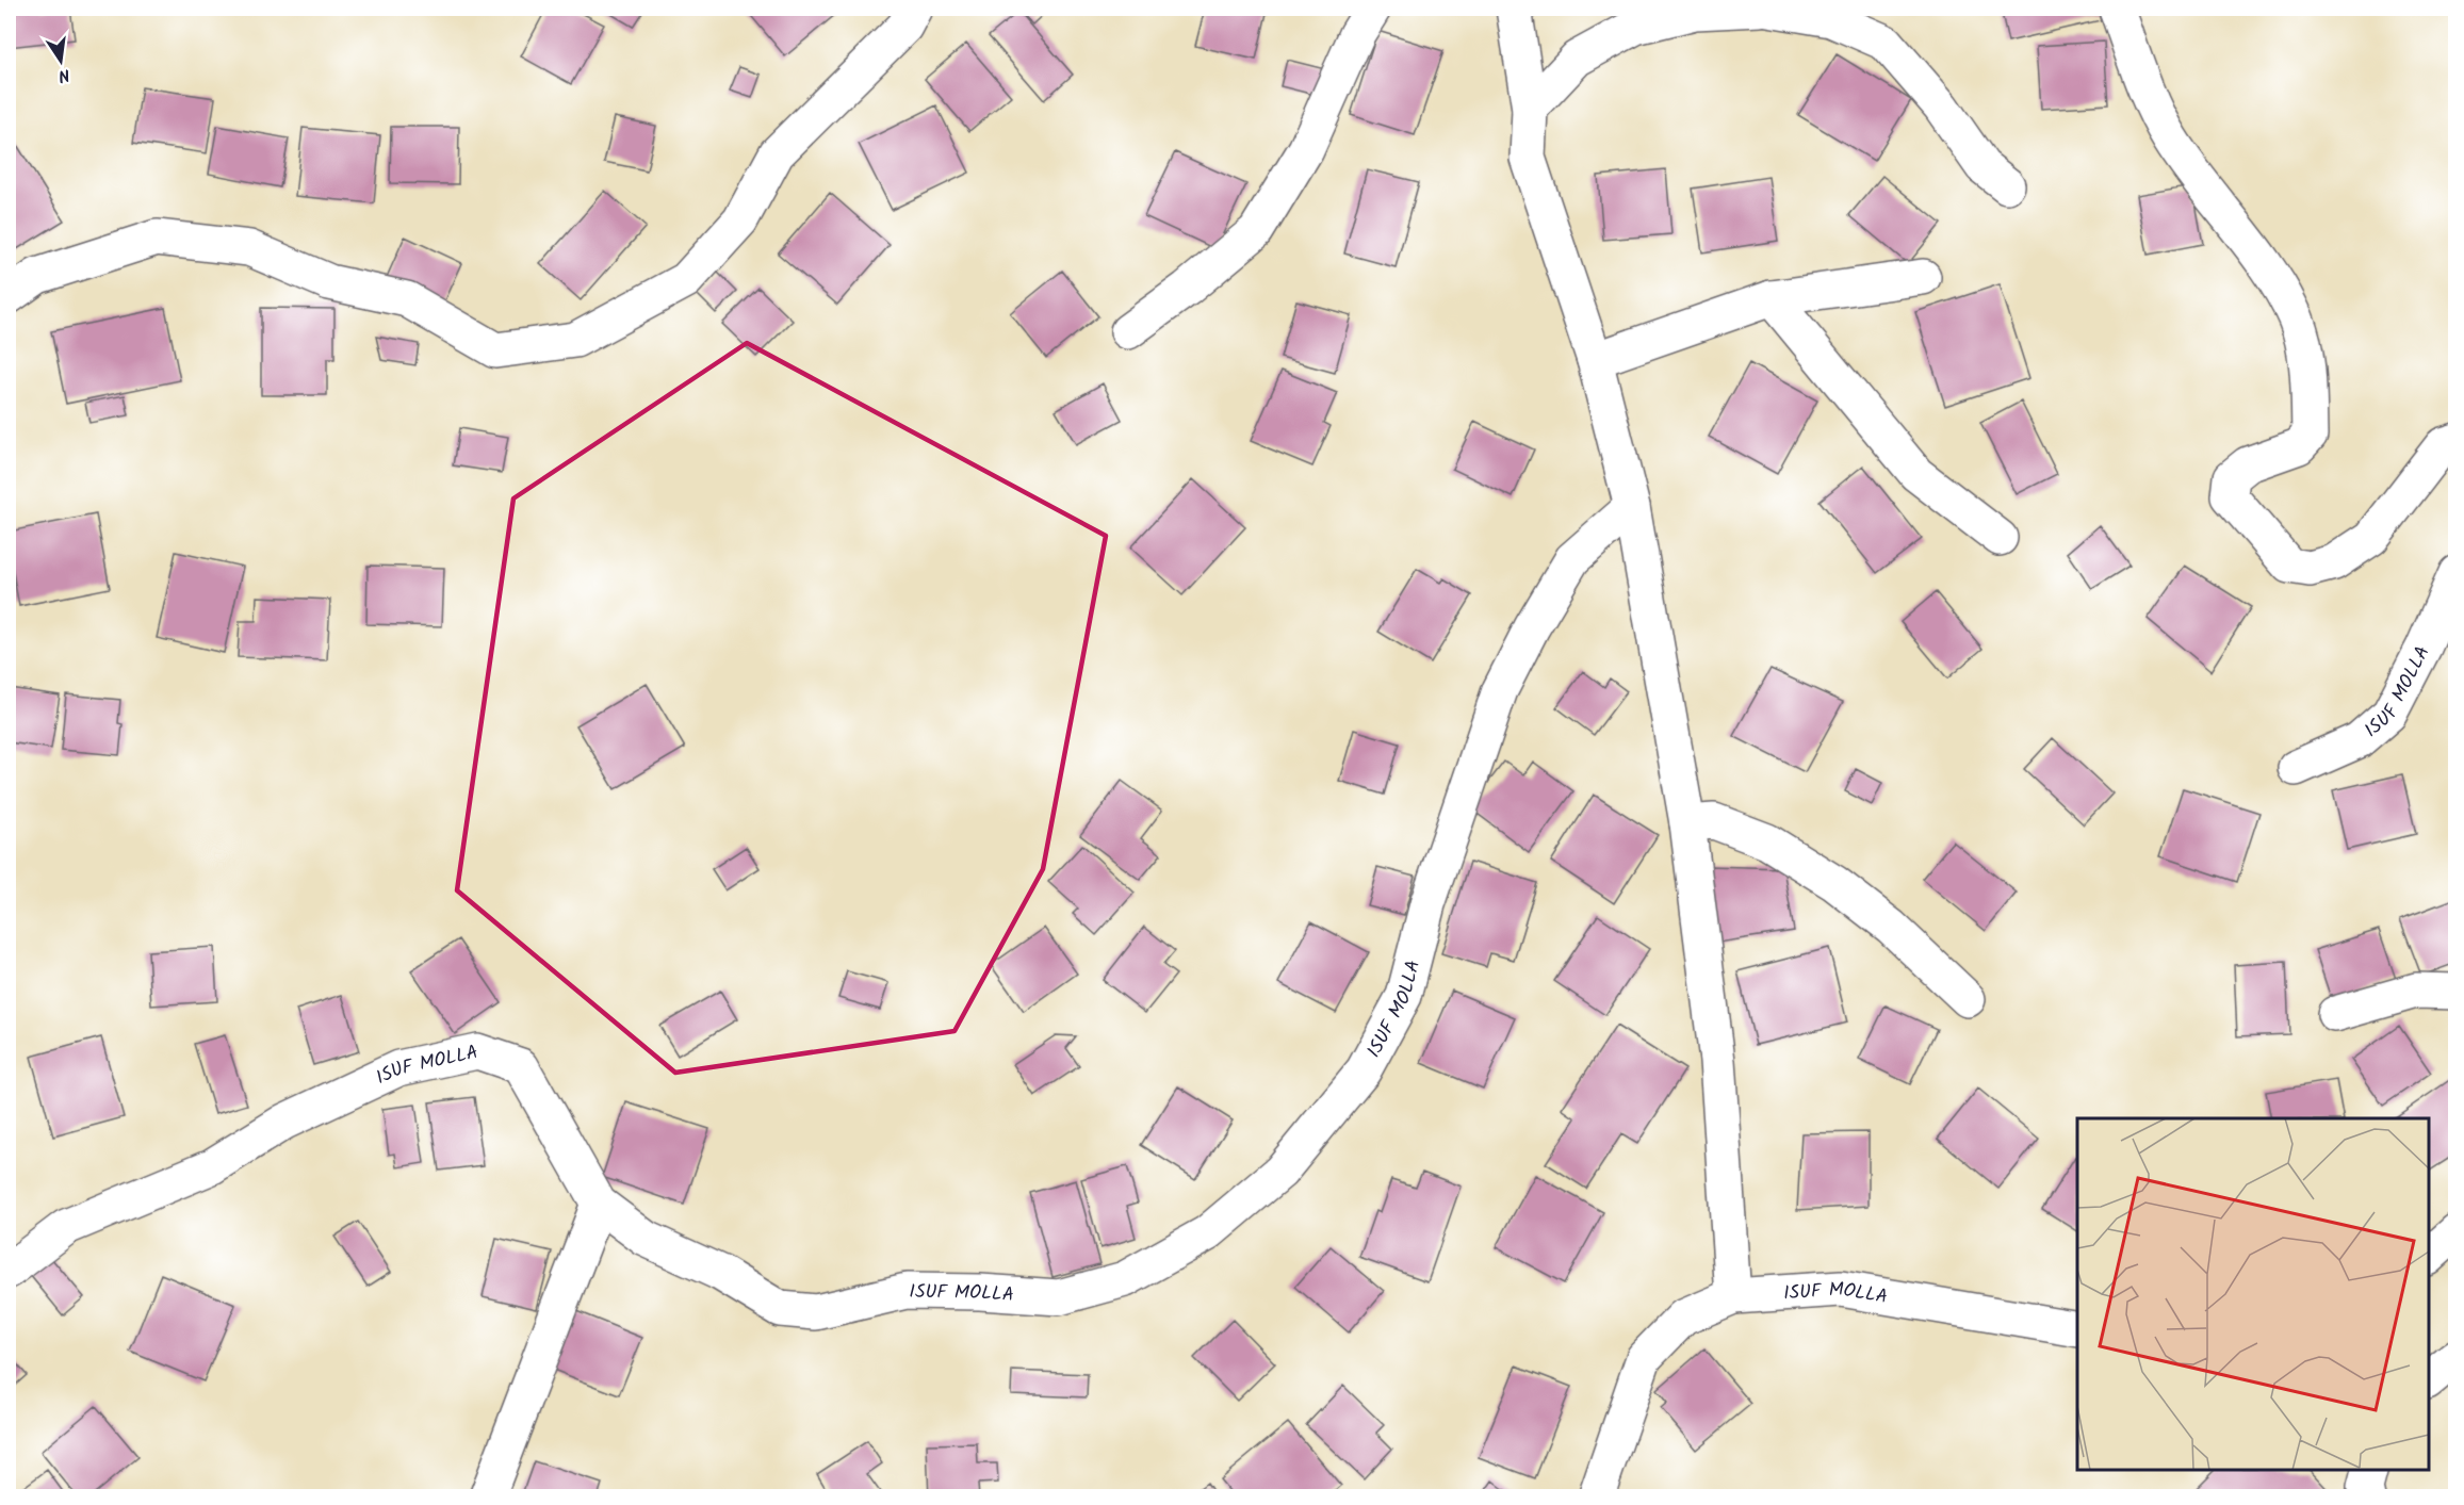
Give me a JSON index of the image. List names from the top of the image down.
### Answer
{
  "streets": {
    "street": ["ISUF MOLLA"]
  },
  "north": "bottom"
}
